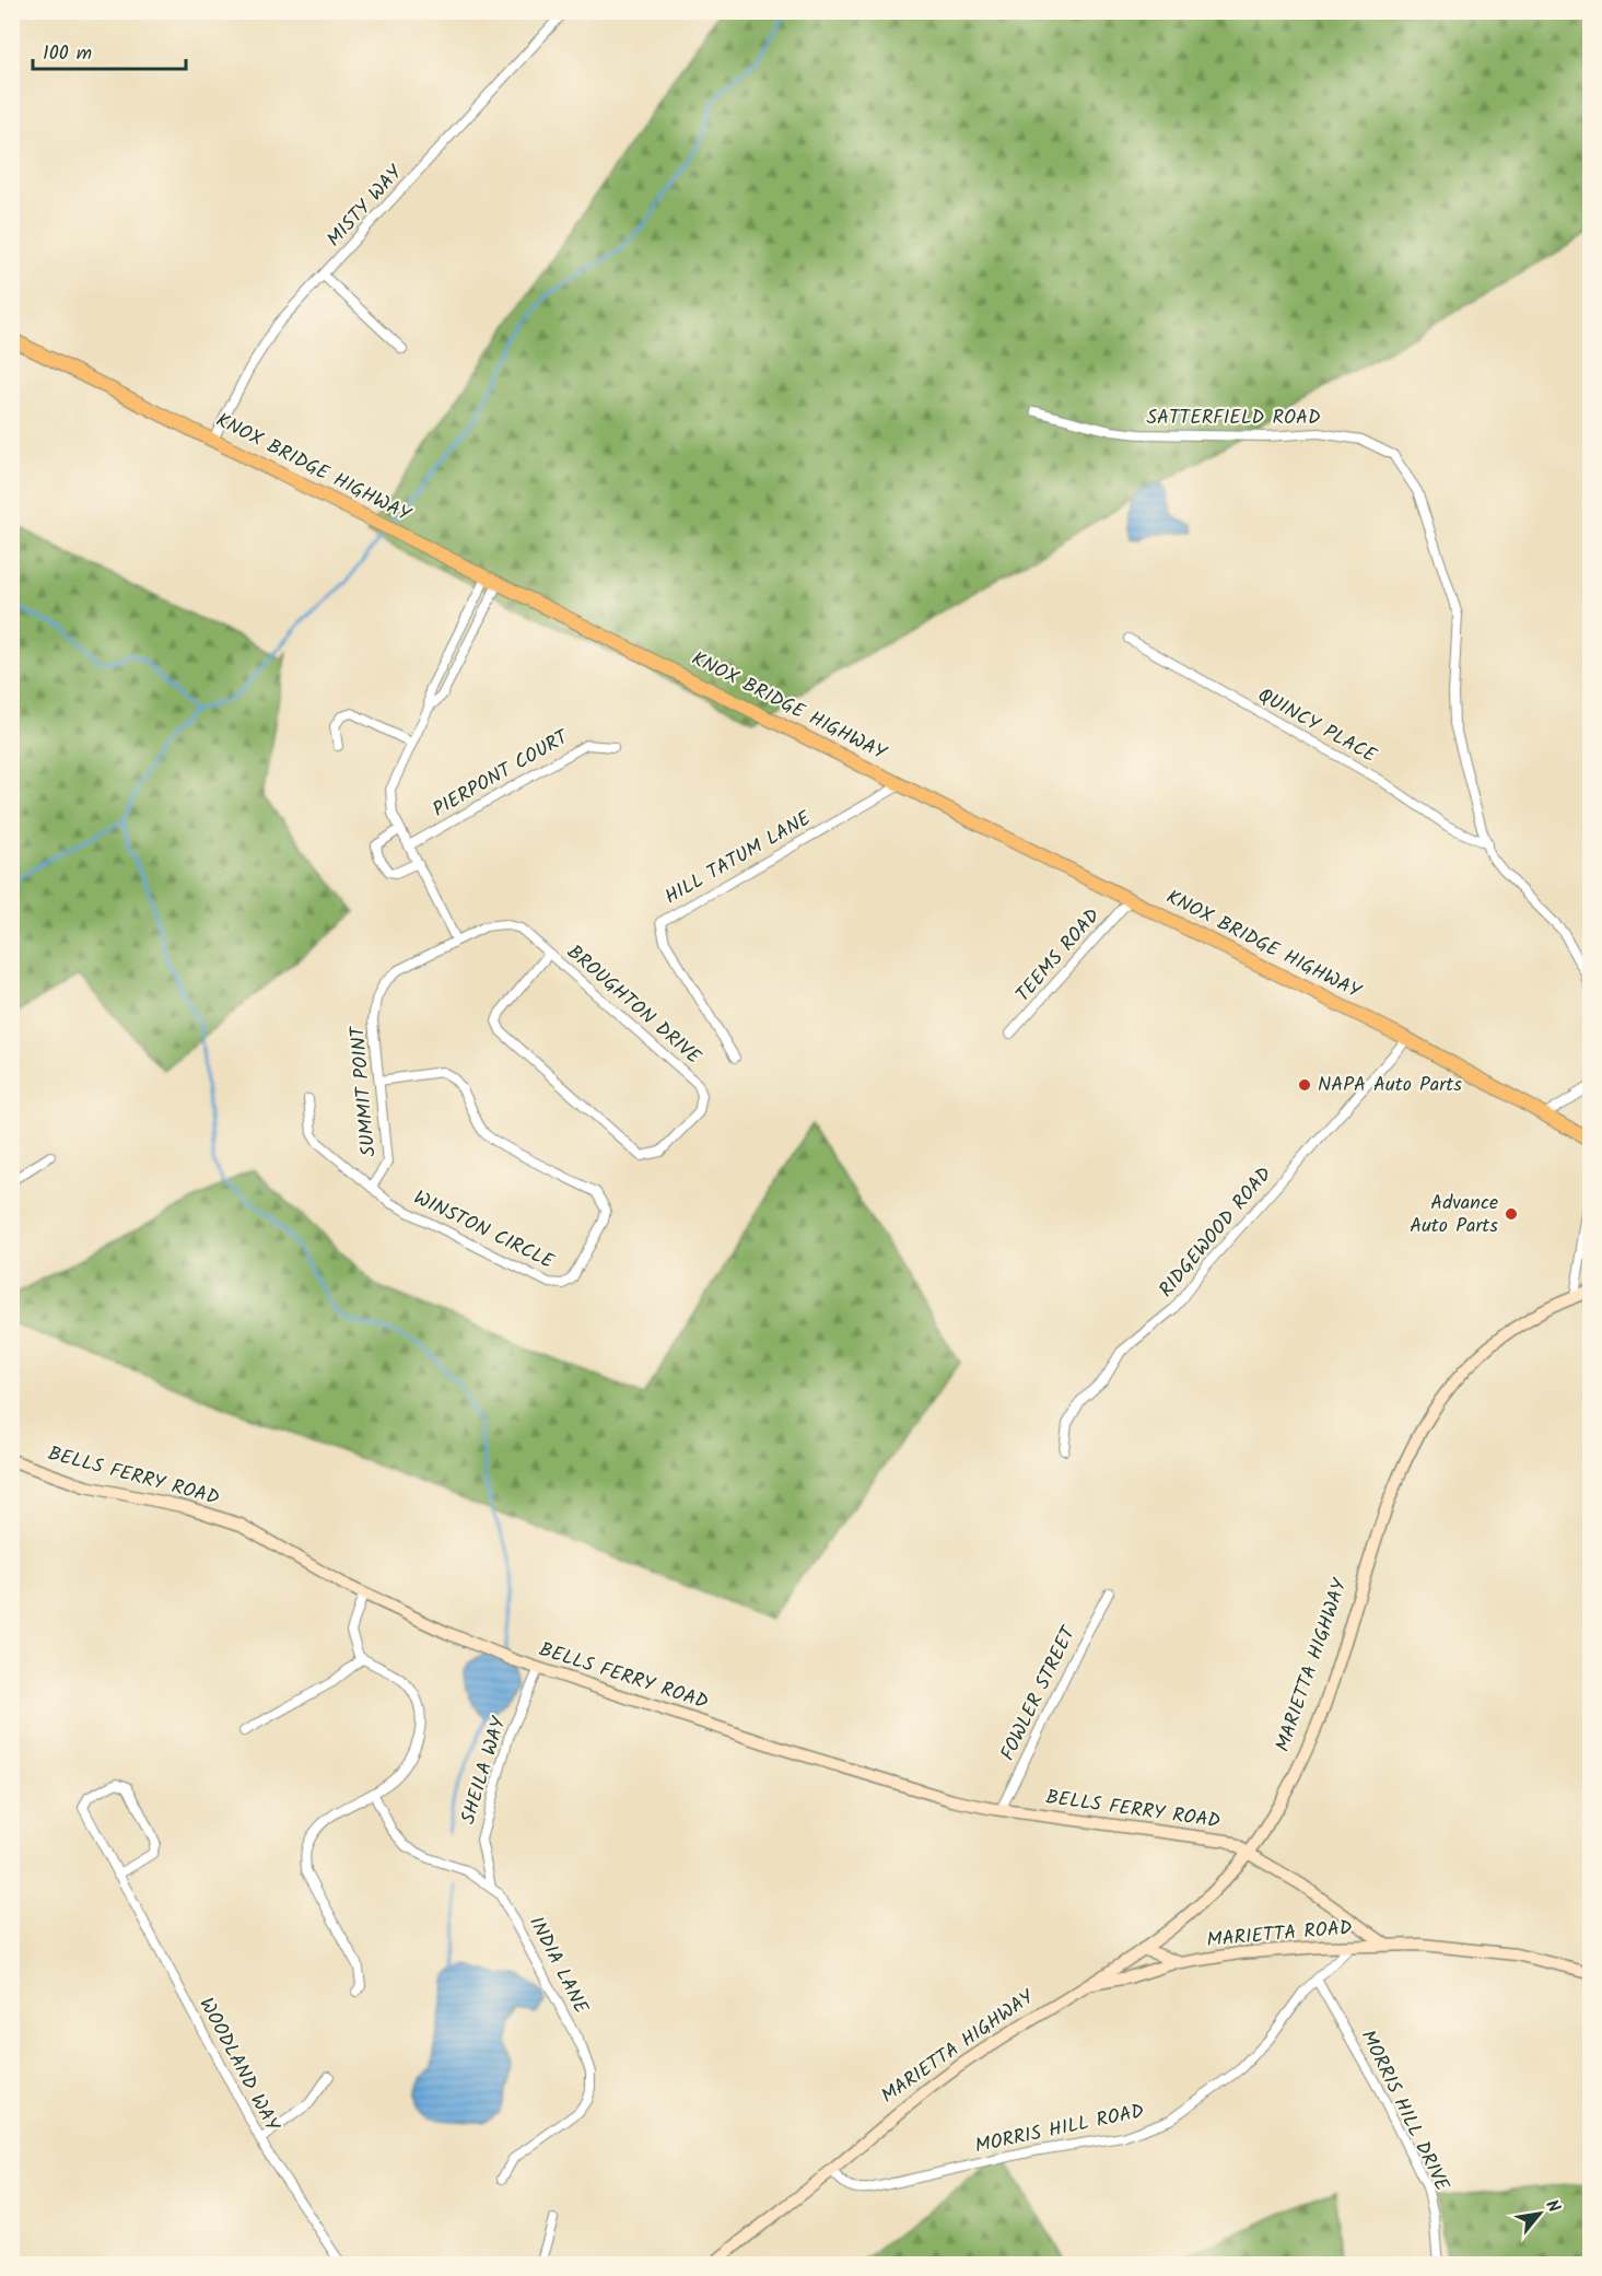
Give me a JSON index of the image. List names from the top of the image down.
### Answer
{
  "streets": {
    "main road": [
      "KNOX BRIDGE HIGHWAY",
      "BELLS FERRY ROAD",
      "MARIETTA HIGHWAY",
      "MARIETTA ROAD"
    ],
    "street": [
      "MISTY WAY",
      "SATTERFIELD ROAD",
      "QUINCY PLACE",
      "PIERPONT COURT",
      "HILL TATUM LANE",
      "TEEMS ROAD",
      "BROUGHTON DRIVE",
      "SUMMIT POINT",
      "WINSTON CIRCLE",
      "RIDGEWOOD ROAD",
      "FOWLER STREET",
      "SHEILA WAY",
      "INDIA LANE",
      "WOODLAND WAY",
      "MORRIS HILL DRIVE",
      "MORRIS HILL ROAD"
    ]
  },
  "crossings": [
    ["MISTY WAY", "KNOX BRIDGE HIGHWAY"],
    ["SATTERFIELD ROAD", "QUINCY PLACE"],
    ["KNOX BRIDGE HIGHWAY", "HILL TATUM LANE"],
    ["KNOX BRIDGE HIGHWAY", "TEEMS ROAD"],
    ["KNOX BRIDGE HIGHWAY", "RIDGEWOOD ROAD"],
    ["BROUGHTON DRIVE", "SUMMIT POINT"],
    ["SUMMIT POINT", "WINSTON CIRCLE"],
    ["BELLS FERRY ROAD", "MARIETTA HIGHWAY"],
    ["BELLS FERRY ROAD", "FOWLER STREET"],
    ["BELLS FERRY ROAD", "SHEILA WAY"],
    ["BELLS FERRY ROAD", "MARIETTA ROAD"],
    ["MARIETTA HIGHWAY", "MARIETTA ROAD"],
    ["MARIETTA HIGHWAY", "MORRIS HILL ROAD"],
    ["SHEILA WAY", "INDIA LANE"],
    ["MARIETTA ROAD", "MORRIS HILL ROAD"],
    ["MORRIS HILL DRIVE", "MORRIS HILL ROAD"]
  ],
  "places": ["NAPA Auto Parts", "Advance Auto Parts"],
  "scale_bar": "100 m",
  "north": "top right"
}
